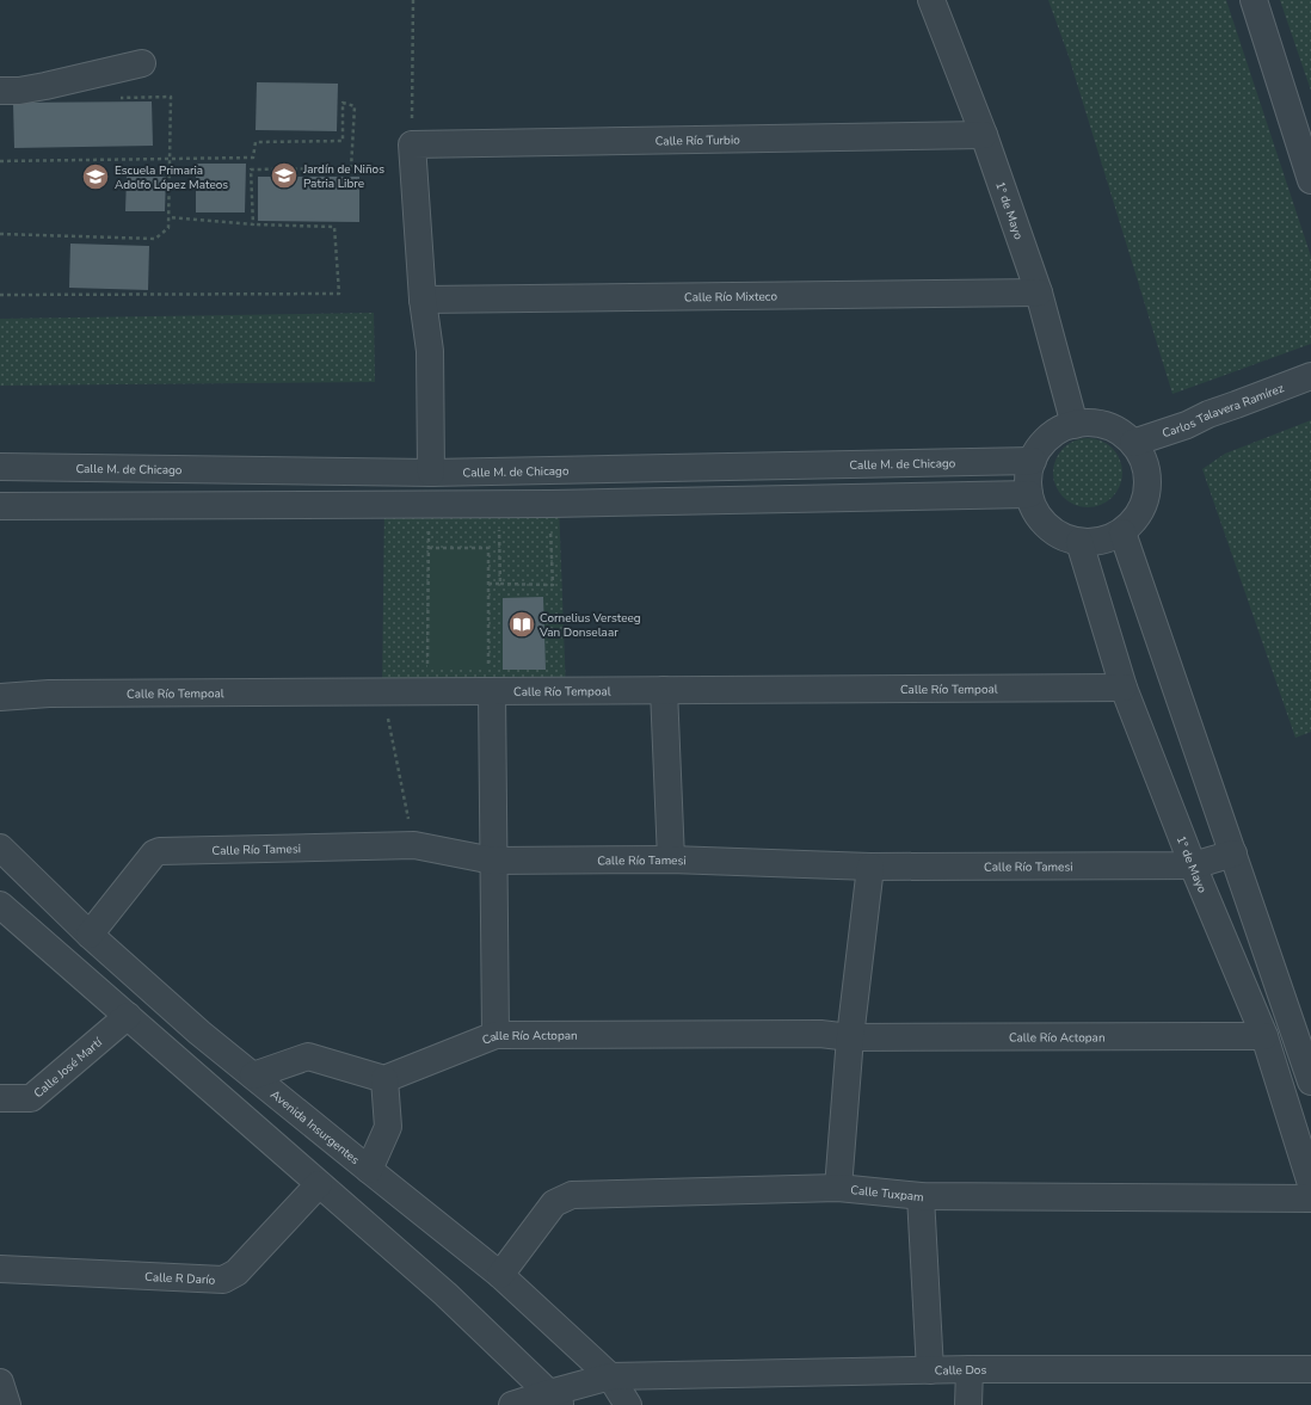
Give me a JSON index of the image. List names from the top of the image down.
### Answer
{
  "streets": {
    "street": [
      "Calle Río Turbio",
      "1° de Mayo",
      "Calle Río Mixteco",
      "Carlos Talavera Ramírez",
      "Calle M. de Chicago",
      "Calle Río Tempoal",
      "Calle Río Tamesi",
      "Calle Río Actopan",
      "Calle José Martí",
      "Avenida Insurgentes",
      "Calle Tuxpam",
      "Calle R Darío",
      "Calle Dos"
    ]
  },
  "crossings": [
    ["Calle Río Turbio", "1° de Mayo"],
    ["1° de Mayo", "Calle Río Mixteco"],
    ["1° de Mayo", "Carlos Talavera Ramírez"],
    ["1° de Mayo", "Calle M. de Chicago"],
    ["1° de Mayo", "Calle Río Tempoal"],
    ["1° de Mayo", "Calle Río Tamesi"],
    ["1° de Mayo", "Calle Río Actopan"],
    ["Carlos Talavera Ramírez", "Calle M. de Chicago"],
    ["Calle Río Tamesi", "Avenida Insurgentes"],
    ["Avenida Insurgentes", "Calle Tuxpam"],
    ["Avenida Insurgentes", "Calle Dos"]
  ],
  "places": {
    "school or university": ["Jardín de Niños Patria Libre", "Escuela Primaria Adolfo López Mateos"],
    "library": ["Cornelius Versteeg Van Donselaar"]
  }
}
